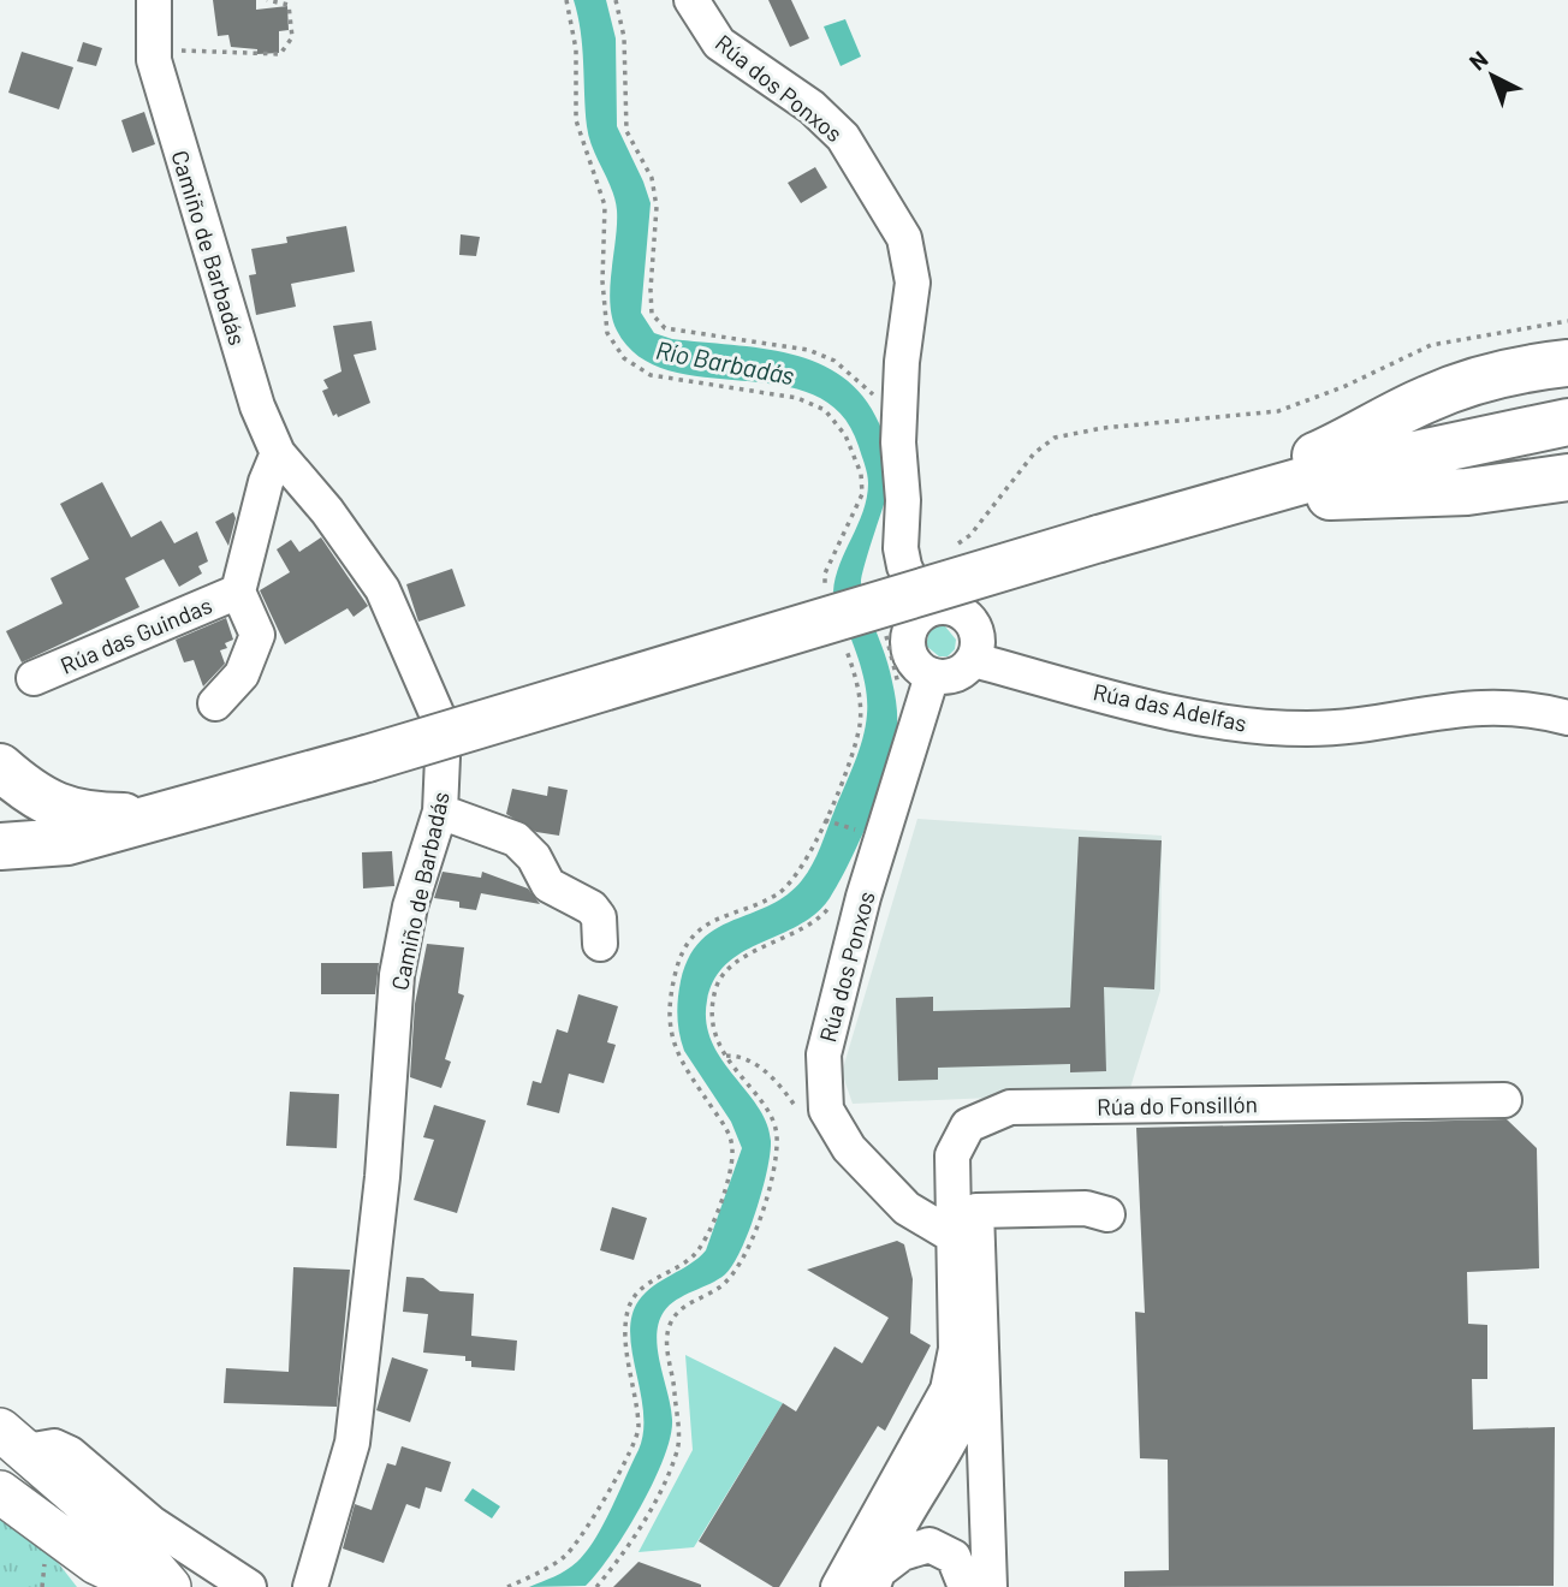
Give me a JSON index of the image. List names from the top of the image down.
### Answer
{
  "streets": {
    "street": [
      "Rúa dos Ponxos",
      "Camiño de Barbadás",
      "Rúa das Guindas",
      "Rúa das Adelfas",
      "Rúa do Fonsillón"
    ]
  },
  "crossings": [
    ["Rúa dos Ponxos", "Rúa das Adelfas"],
    ["Rúa dos Ponxos", "Rúa do Fonsillón"],
    ["Camiño de Barbadás", "Rúa das Guindas"]
  ],
  "water": ["Río Barbadás"],
  "north": "top left"
}
